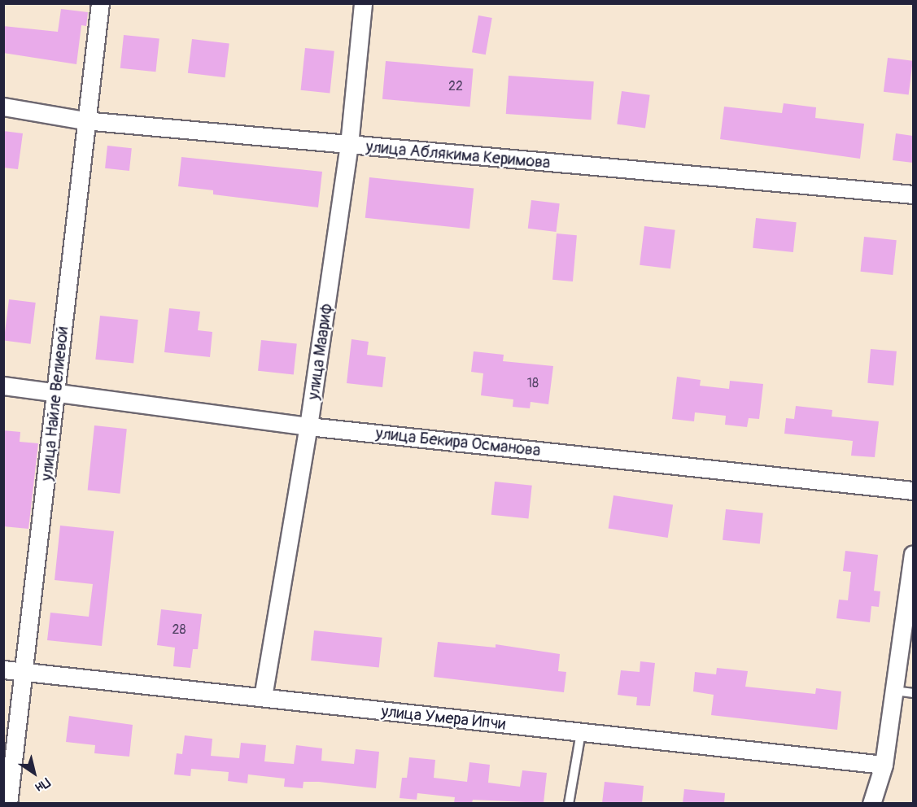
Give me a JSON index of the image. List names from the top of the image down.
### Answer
{
  "streets": {
    "street": [
      "улица Аблякима Керимова",
      "улица Маариф",
      "улица Найле Велиевой",
      "улица Бекира Османова",
      "улица Умера Ипчи"
    ]
  },
  "crossings": [
    ["улица Аблякима Керимова", "улица Маариф"],
    ["улица Аблякима Керимова", "улица Найле Велиевой"],
    ["улица Маариф", "улица Бекира Османова"],
    ["улица Маариф", "улица Умера Ипчи"],
    ["улица Найле Велиевой", "улица Бекира Османова"],
    ["улица Найле Велиевой", "улица Умера Ипчи"]
  ],
  "house_numbers": ["22", "18", "28"],
  "north": "bottom right"
}
